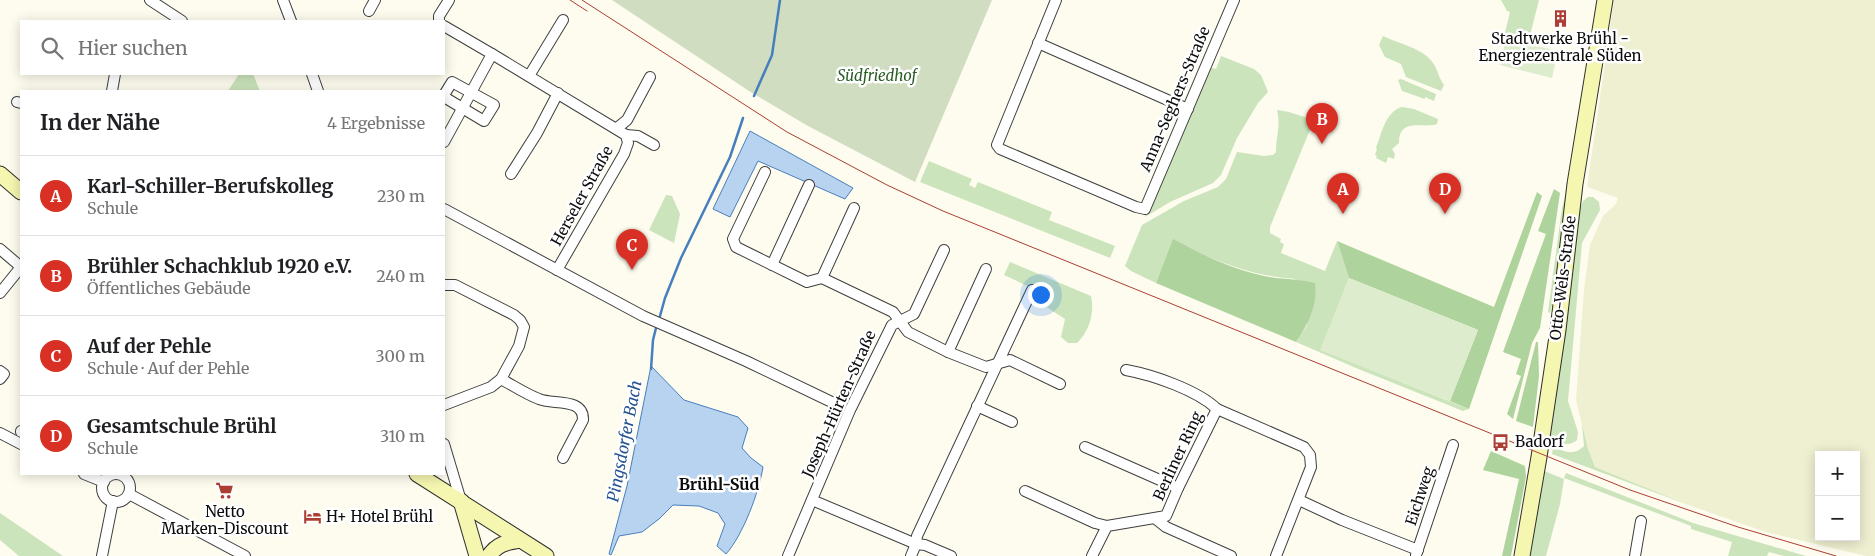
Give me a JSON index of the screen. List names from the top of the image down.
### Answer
{
  "streets": {
    "street": [
      "Anna-Seghers-Straße",
      "Herseler Straße",
      "Otto-Wels-Straße",
      "Joseph-Hürten-Straße",
      "Berliner Ring",
      "Eichweg"
    ]
  },
  "districts": ["Brühl-Süd"],
  "water": ["Pingsdorfer Bach"],
  "parks": ["Südfriedhof"],
  "places": {
    "building": ["Stadtwerke Brühl - Energiezentrale Süden"],
    "bus stop": ["Badorf"],
    "supermarket": ["Netto Marken-Discount"],
    "hotel": ["H+ Hotel Brühl"]
  },
  "page": {
    "search": "Hier suchen",
    "heading": ["In der Nähe", "4 Ergebnisse"],
    "pins": [
      "B",
      "A",
      "D",
      "C"
    ],
    "list": [
      {
        "mark": "A",
        "name": "Karl-Schiller-Berufskolleg",
        "note": "Schule",
        "value": "230 m"
      },
      {
        "mark": "B",
        "name": "Brühler Schachklub 1920 e.V.",
        "note": "Öffentliches Gebäude",
        "value": "240 m"
      },
      {
        "mark": "C",
        "name": "Auf der Pehle",
        "note": "Schule · Auf der Pehle",
        "value": "300 m"
      },
      {
        "mark": "D",
        "name": "Gesamtschule Brühl",
        "note": "Schule",
        "value": "310 m"
      }
    ],
    "map_buttons": ["+", "−"]
  }
}
